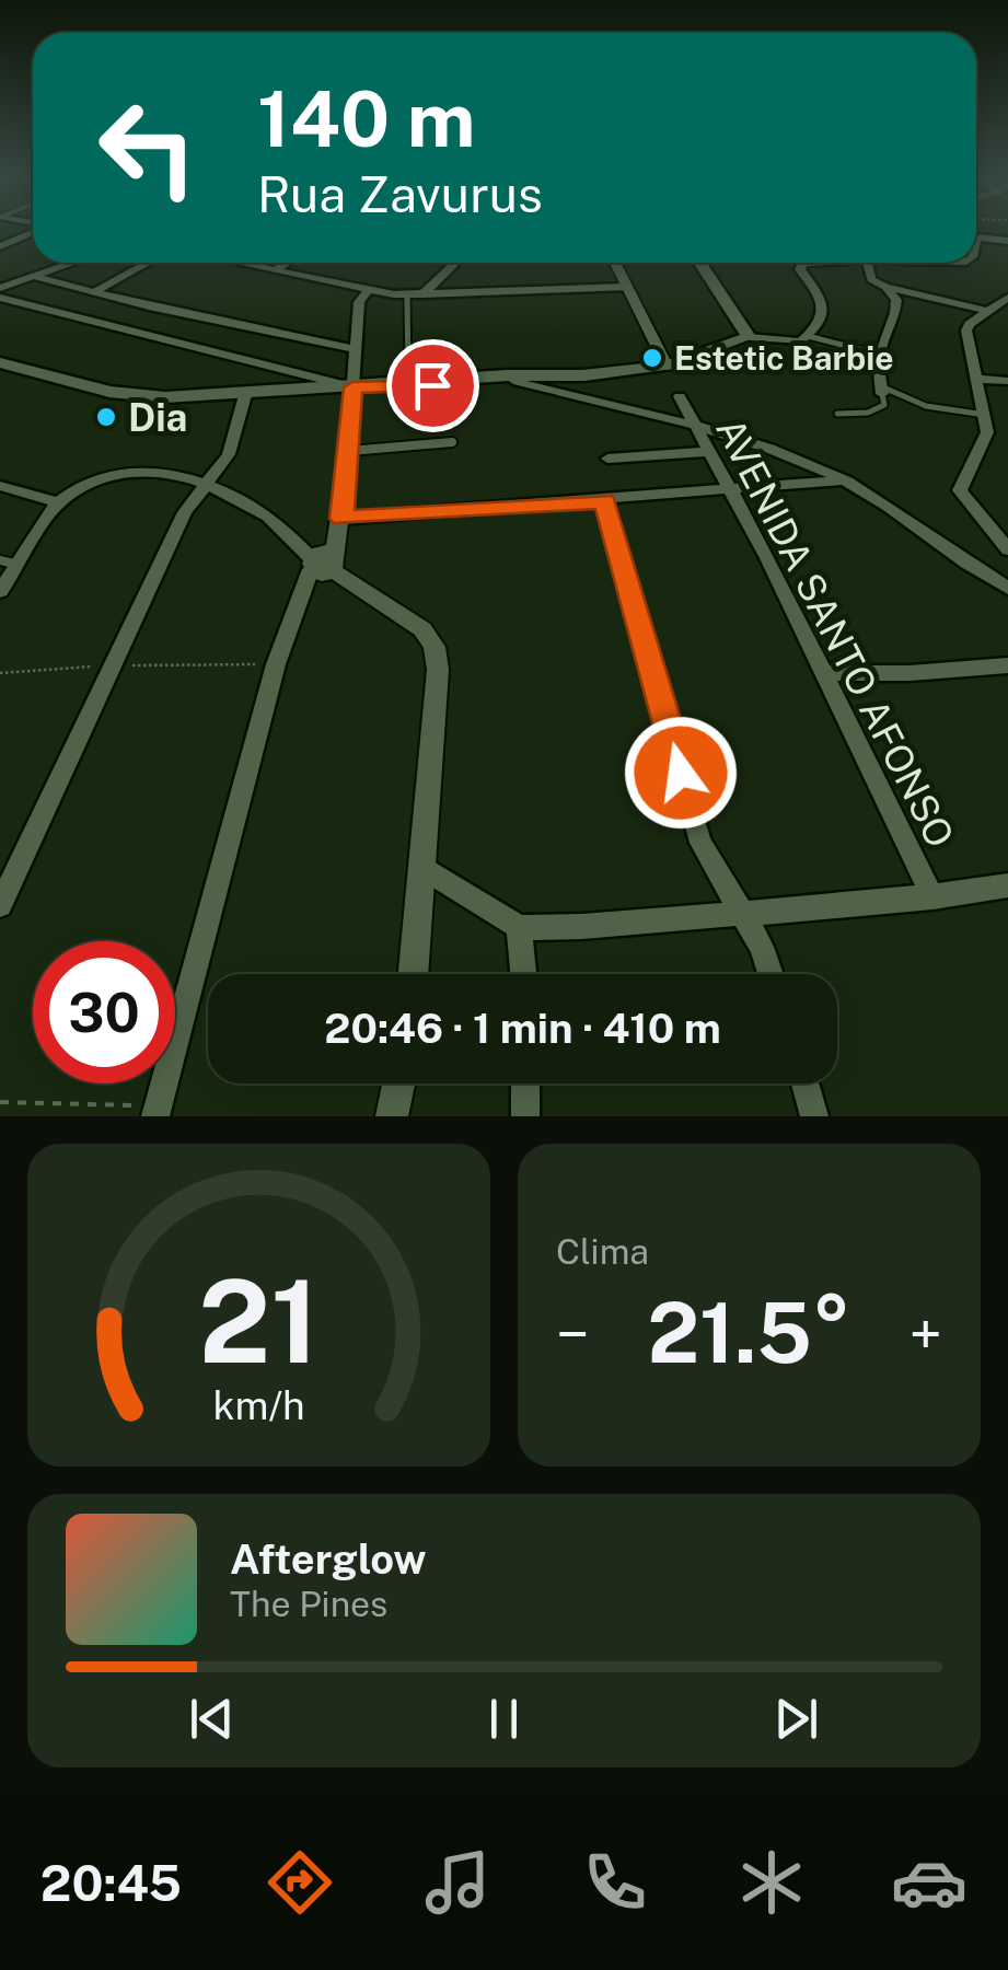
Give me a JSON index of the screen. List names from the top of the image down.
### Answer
{
  "streets": {
    "street": ["AVENIDA SANTO AFONSO"]
  },
  "places": ["Estetic Barbie", "Dia"],
  "page": {
    "turn": ["140 m", "Rua Zavurus"],
    "limit": "30",
    "trip": "20:46 · 1 min · 410 m",
    "tile": "Clima",
    "heat": ["−", "21.5°", "+"],
    "song": ["Afterglow", "The Pines"],
    "tabs": "20:45",
    "gauge": ["21", "km/h"]
  }
}
